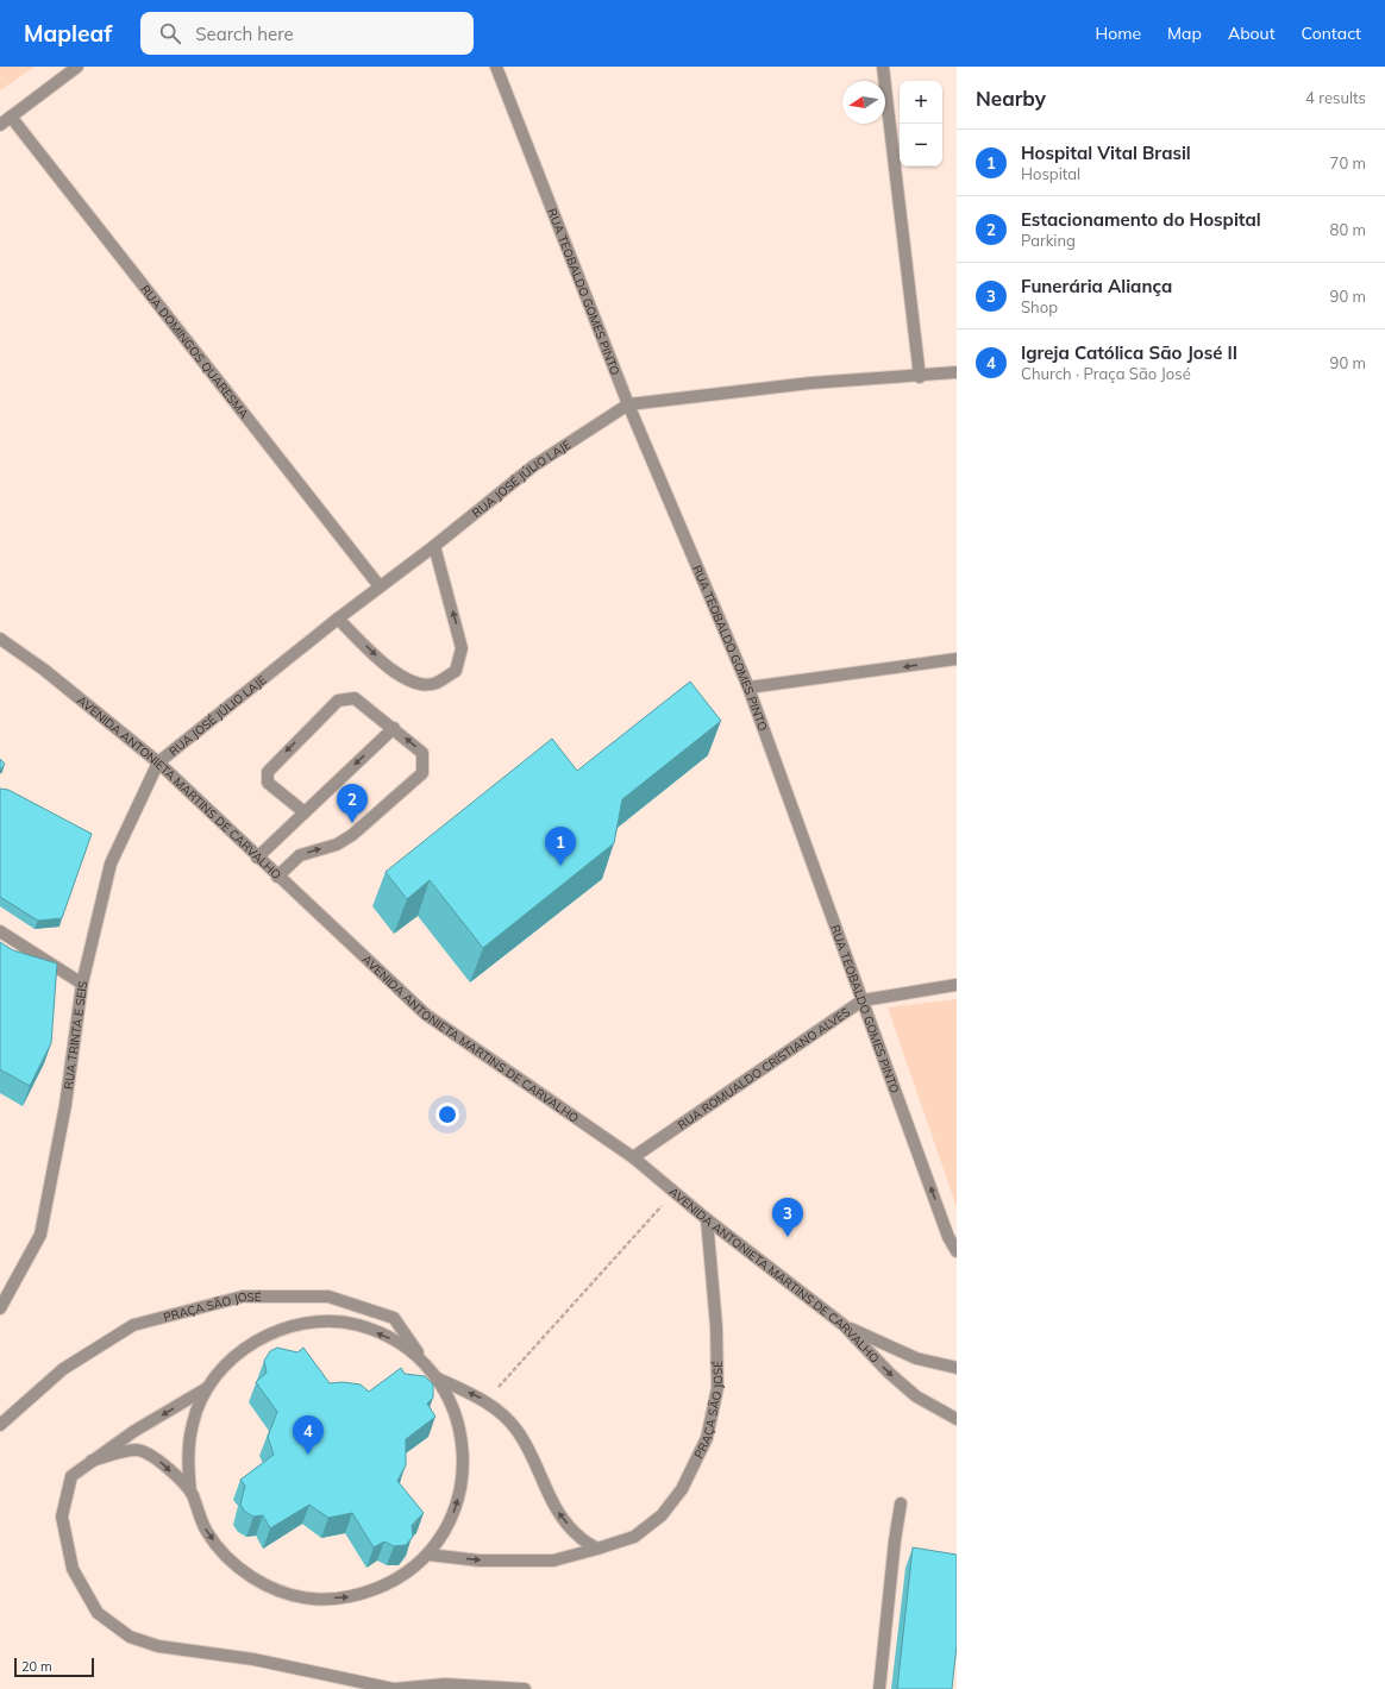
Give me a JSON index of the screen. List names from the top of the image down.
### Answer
{
  "streets": {
    "street": [
      "RUA TEOBALDO GOMES PINTO",
      "RUA DOMINGOS QUARESMA",
      "RUA JOSÉ JÚLIO LAJE",
      "AVENIDA ANTONIETA MARTINS DE CARVALHO",
      "RUA TRINTA E SEIS",
      "RUA ROMUALDO CRISTIANO ALVES",
      "PRAÇA SÃO JOSÉ"
    ]
  },
  "crossings": [
    ["RUA TEOBALDO GOMES PINTO", "RUA JOSÉ JÚLIO LAJE"],
    ["RUA TEOBALDO GOMES PINTO", "RUA ROMUALDO CRISTIANO ALVES"],
    ["RUA DOMINGOS QUARESMA", "RUA JOSÉ JÚLIO LAJE"],
    ["RUA JOSÉ JÚLIO LAJE", "AVENIDA ANTONIETA MARTINS DE CARVALHO"],
    ["RUA JOSÉ JÚLIO LAJE", "RUA TRINTA E SEIS"],
    ["AVENIDA ANTONIETA MARTINS DE CARVALHO", "RUA TRINTA E SEIS"],
    ["AVENIDA ANTONIETA MARTINS DE CARVALHO", "RUA ROMUALDO CRISTIANO ALVES"],
    ["AVENIDA ANTONIETA MARTINS DE CARVALHO", "PRAÇA SÃO JOSÉ"]
  ],
  "scale_bar": "20 m",
  "north": "left",
  "page": {
    "header": "Mapleaf",
    "search": "Search here",
    "nav": [
      "Home",
      "Map",
      "About",
      "Contact"
    ],
    "heading": ["Nearby", "4 results"],
    "map_buttons": ["+", "−"],
    "list": [
      {
        "mark": "1",
        "name": "Hospital Vital Brasil",
        "note": "Hospital",
        "value": "70 m"
      },
      {
        "mark": "2",
        "name": "Estacionamento do Hospital",
        "note": "Parking",
        "value": "80 m"
      },
      {
        "mark": "3",
        "name": "Funerária Aliança",
        "note": "Shop",
        "value": "90 m"
      },
      {
        "mark": "4",
        "name": "Igreja Católica São José II",
        "note": "Church · Praça São José",
        "value": "90 m"
      }
    ],
    "pins": [
      "2",
      "1",
      "3",
      "4"
    ],
    "scale": "20 m"
  }
}
